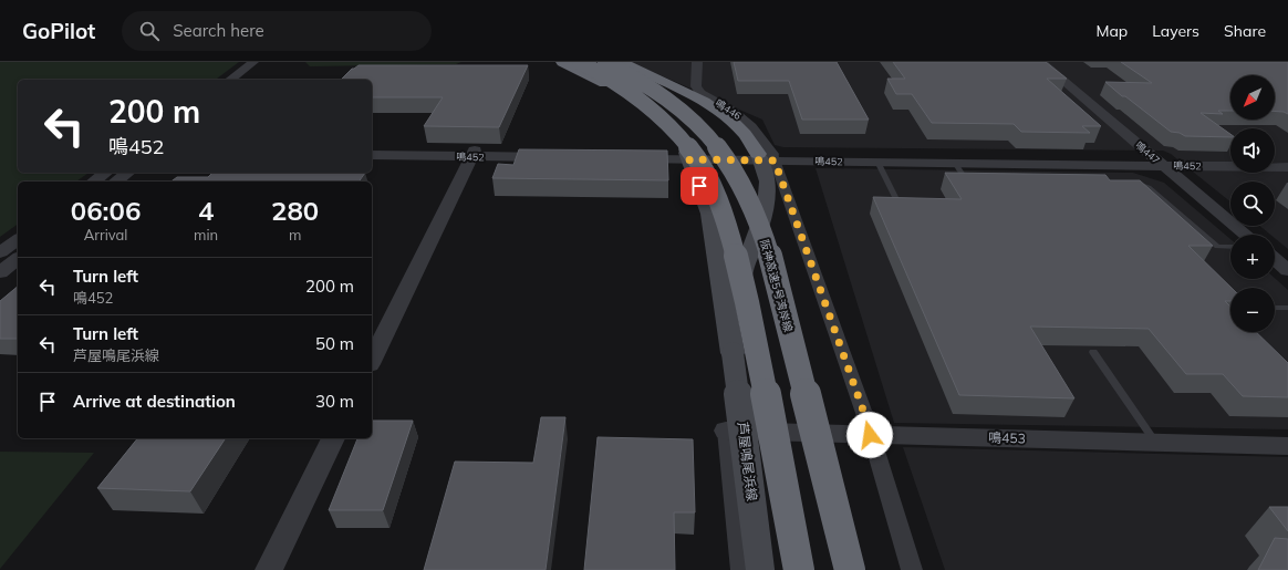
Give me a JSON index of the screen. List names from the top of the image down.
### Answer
{
  "streets": {
    "highway": ["阪神高速5号湾岸線"],
    "main road": ["芦屋鳴尾浜線"],
    "street": [
      "鳴446",
      "鳴447",
      "鳴452",
      "鳴453"
    ]
  },
  "crossings": [
    ["鳴446", "鳴452"],
    ["鳴446", "芦屋鳴尾浜線"],
    ["鳴447", "鳴452"],
    ["鳴452", "芦屋鳴尾浜線"]
  ],
  "north": "bottom left",
  "page": {
    "header": "GoPilot",
    "search": "Search here",
    "nav": ["Map", "Layers", "Share"],
    "map_buttons": ["+", "−"],
    "turn": ["200 m", "鳴452"],
    "eta": [
      "06:06",
      "Arrival",
      "4",
      "min",
      "280",
      "m"
    ],
    "list": [
      {
        "name": "Turn left",
        "note": "鳴452",
        "value": "200 m"
      },
      {
        "name": "Turn left",
        "note": "芦屋鳴尾浜線",
        "value": "50 m"
      },
      {
        "name": "Arrive at destination",
        "value": "30 m"
      }
    ]
  }
}
